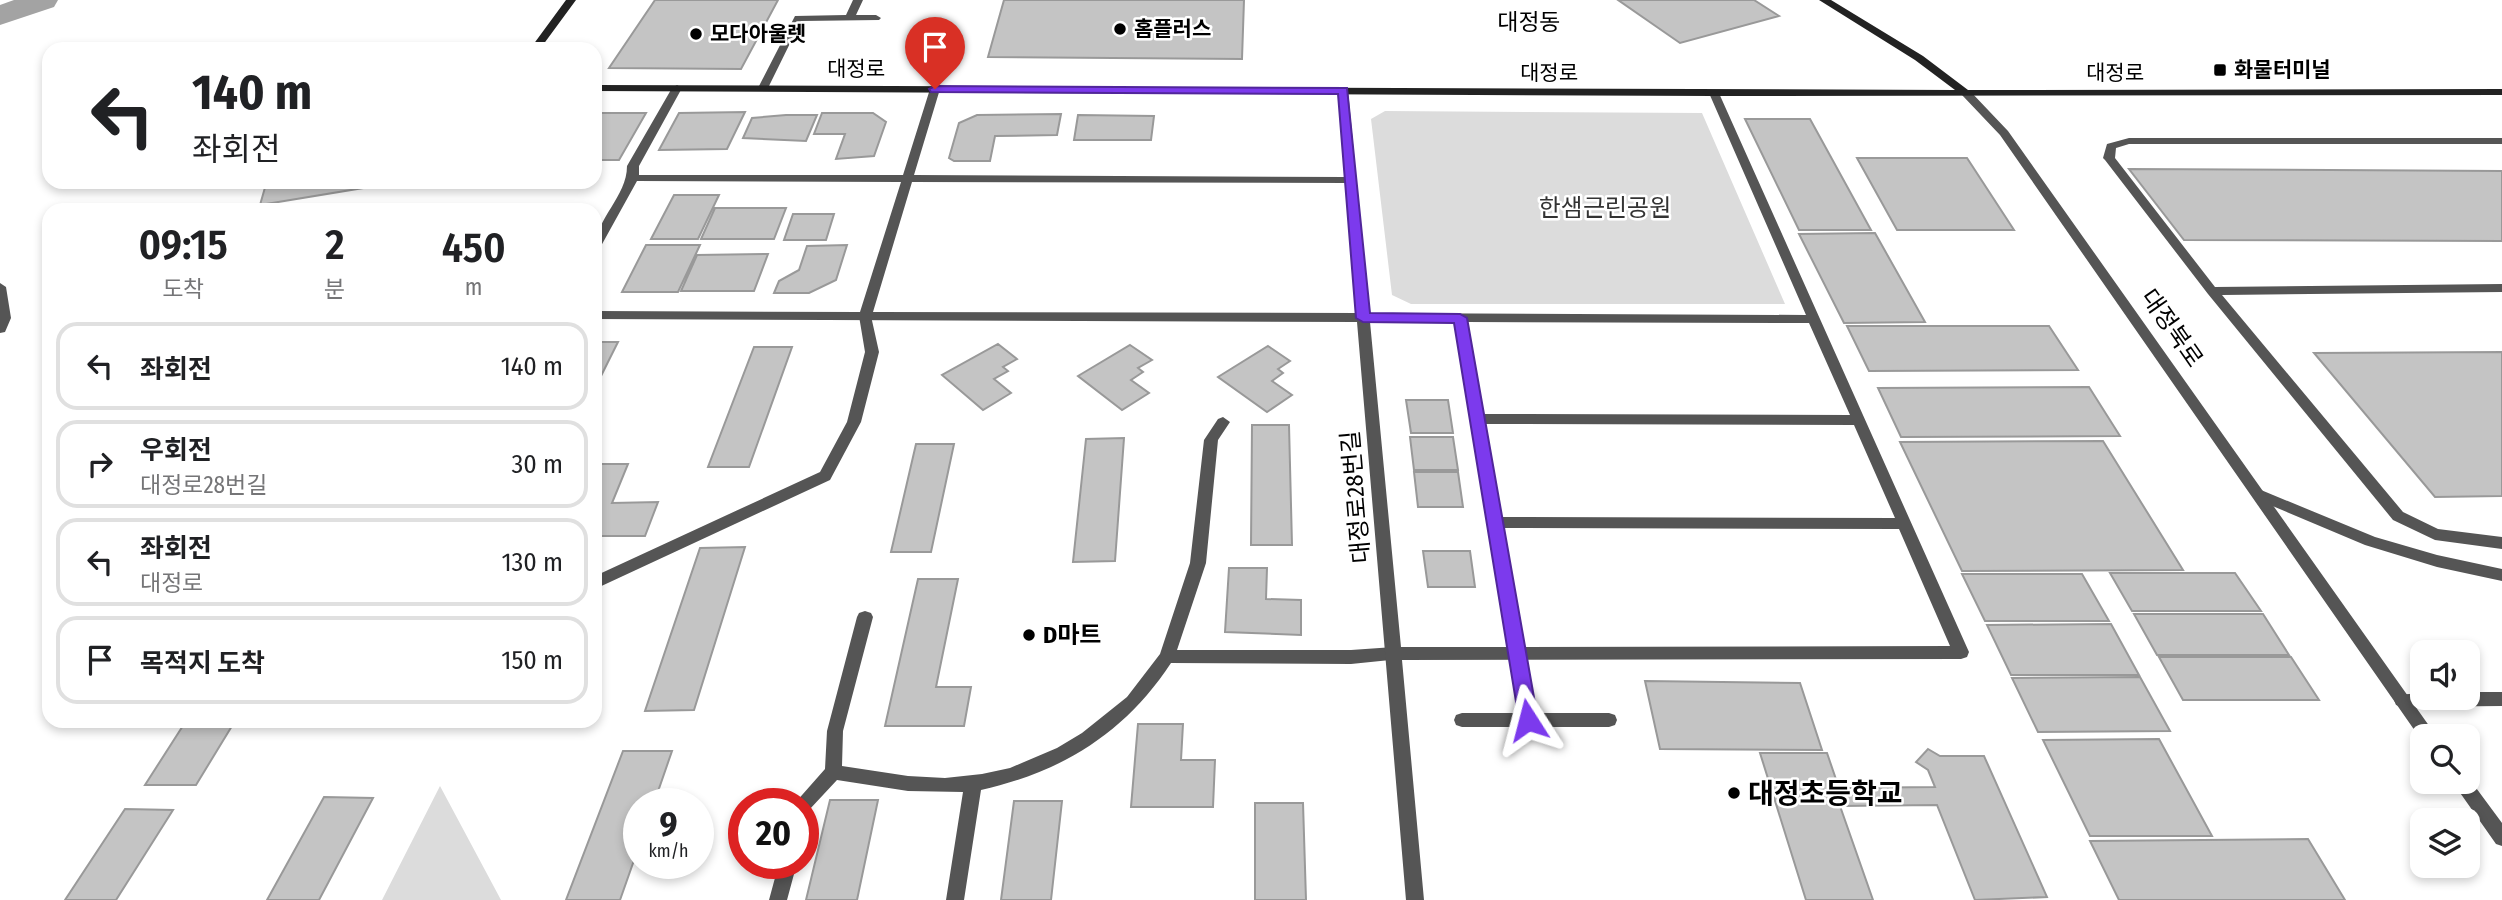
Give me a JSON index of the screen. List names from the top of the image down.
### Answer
{
  "streets": {
    "street": ["대정로", "대정북로", "대정로28번길"]
  },
  "crossings": [
    ["대정로", "대정북로"],
    ["대정로", "대정로28번길"]
  ],
  "districts": ["대정동"],
  "parks": ["한샘근린공원"],
  "places": {
    "other": [
      "홈플러스",
      "모다아울렛",
      "D마트",
      "대정초등학교"
    ],
    "transit": ["화물터미널"]
  },
  "page": {
    "turn": ["140 m", "좌회전"],
    "eta": [
      "09:15",
      "도착",
      "2",
      "분",
      "450",
      "m"
    ],
    "list": [
      {
        "name": "좌회전",
        "value": "140 m"
      },
      {
        "name": "우회전",
        "note": "대정로28번길",
        "value": "30 m"
      },
      {
        "name": "좌회전",
        "note": "대정로",
        "value": "130 m"
      },
      {
        "name": "목적지 도착",
        "value": "150 m"
      }
    ],
    "speed": "9 km/h",
    "limit": "20"
  }
}
